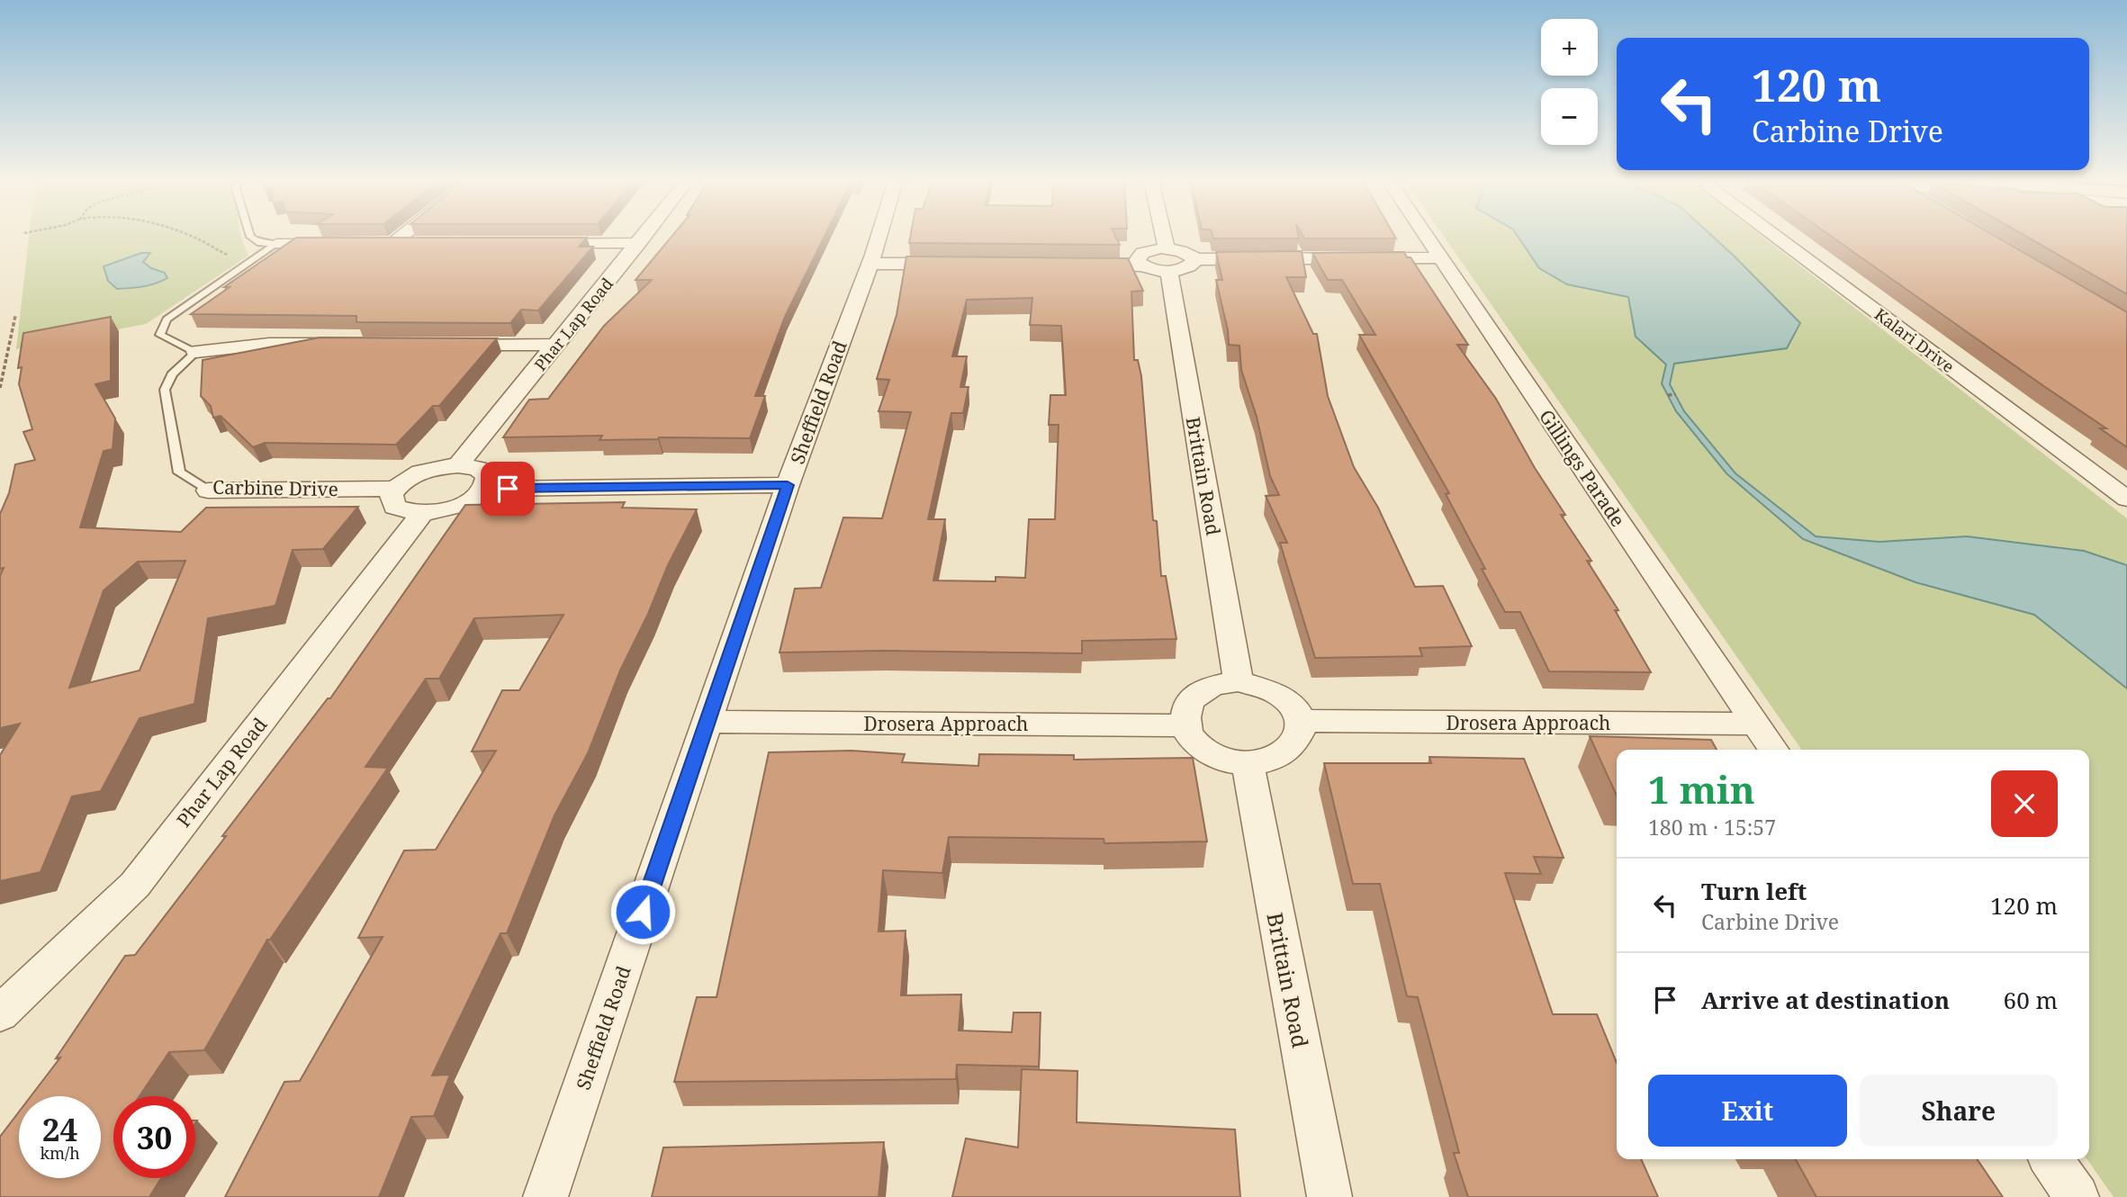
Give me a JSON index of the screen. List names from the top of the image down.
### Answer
{
  "streets": {
    "street": [
      "Phar Lap Road",
      "Kalari Drive",
      "Sheffield Road",
      "Gillings Parade",
      "Brittain Road",
      "Carbine Drive",
      "Drosera Approach"
    ]
  },
  "crossings": [
    ["Sheffield Road", "Drosera Approach"],
    ["Gillings Parade", "Drosera Approach"],
    ["Brittain Road", "Drosera Approach"]
  ],
  "page": {
    "map_buttons": ["+", "−"],
    "turn": ["120 m", "Carbine Drive"],
    "heading": ["1 min", "180 m · 15:57"],
    "list": [
      {
        "name": "Turn left",
        "note": "Carbine Drive",
        "value": "120 m"
      },
      {
        "name": "Arrive at destination",
        "value": "60 m"
      }
    ],
    "buttons": ["Exit", "Share"],
    "speed": "24 km/h",
    "limit": "30"
  }
}
